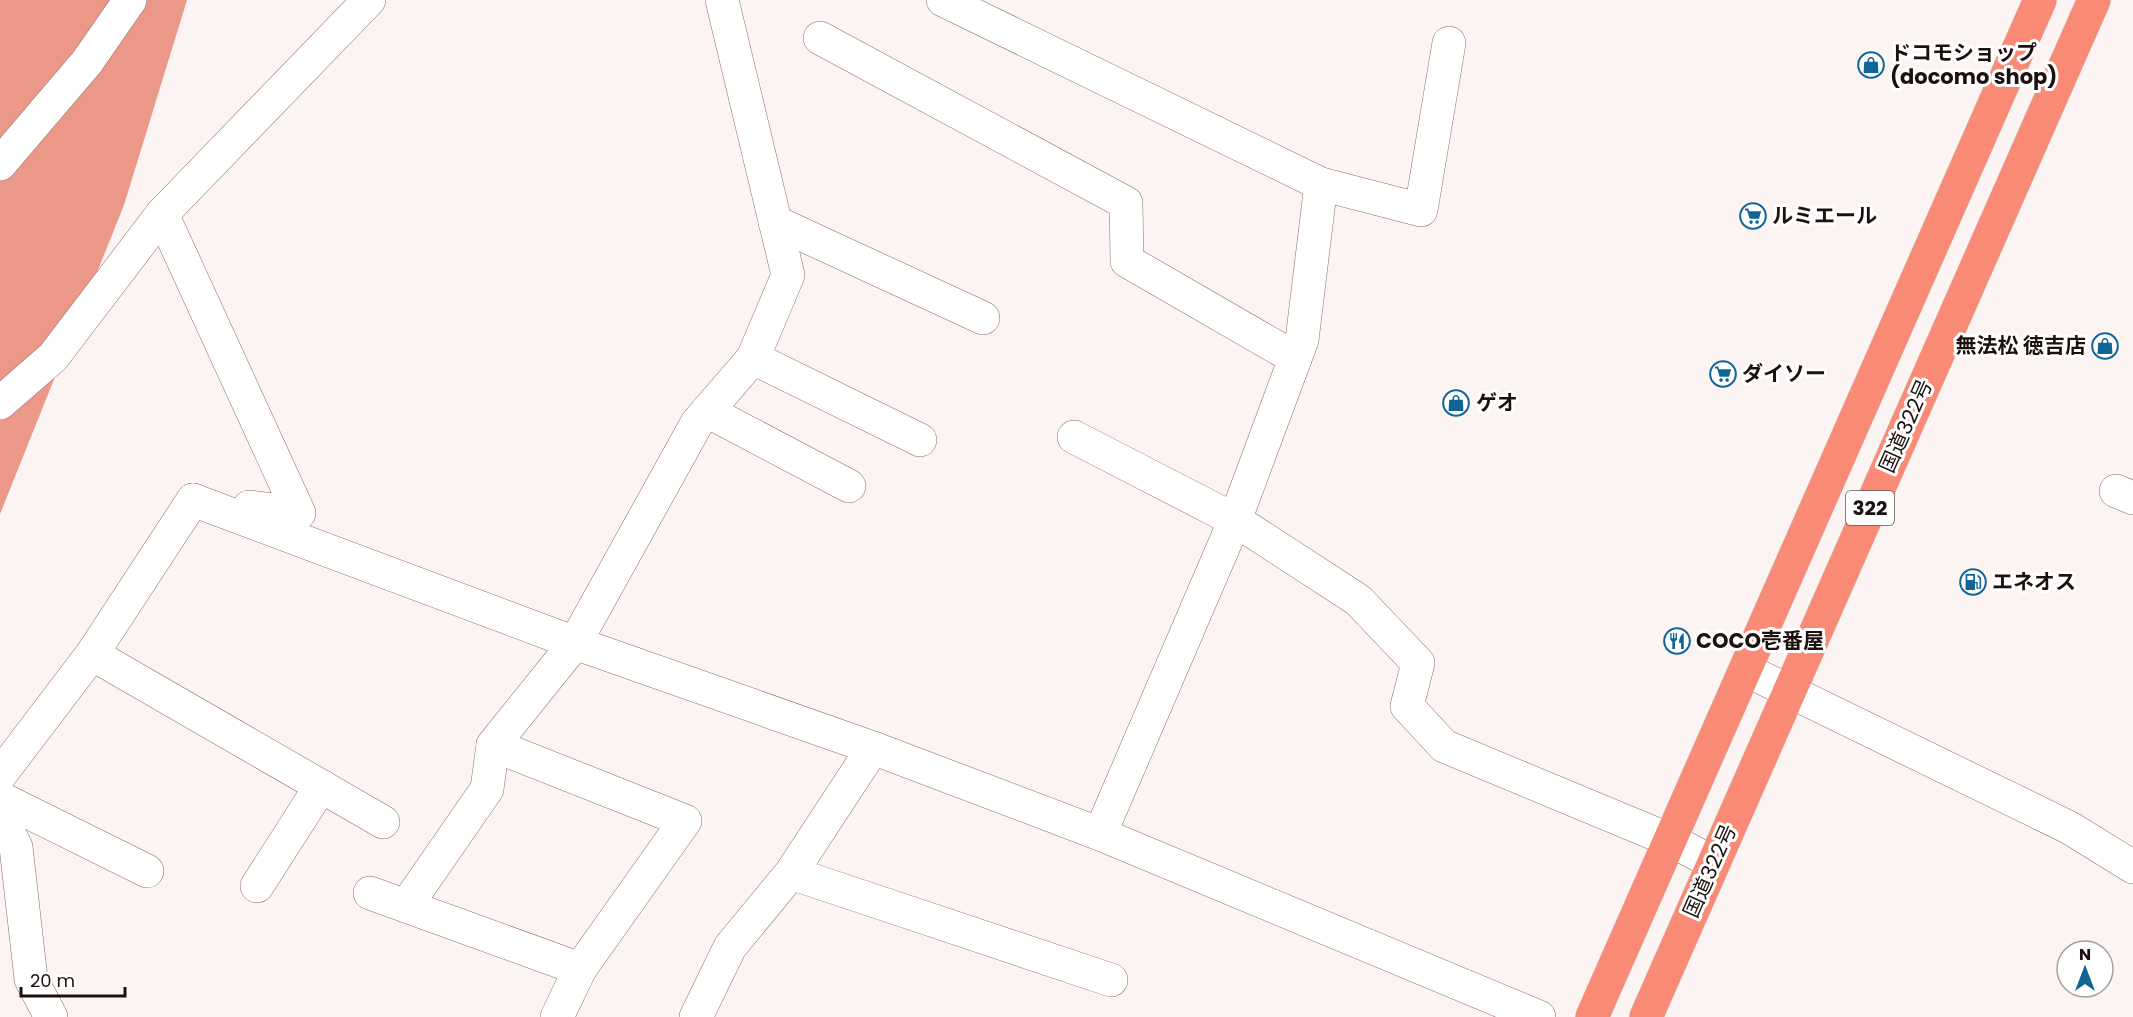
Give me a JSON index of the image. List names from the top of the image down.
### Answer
{
  "streets": {
    "highway": ["国道322号", "322"]
  },
  "places": {
    "shop": ["ドコモショップ (docomo shop)", "無法松 徳吉店", "ゲオ"],
    "supermarket": ["ルミエール", "ダイソー"],
    "fuel station": ["エネオス"],
    "restaurant": ["COCO壱番屋"]
  },
  "scale_bar": "20 m",
  "north": "top"
}
